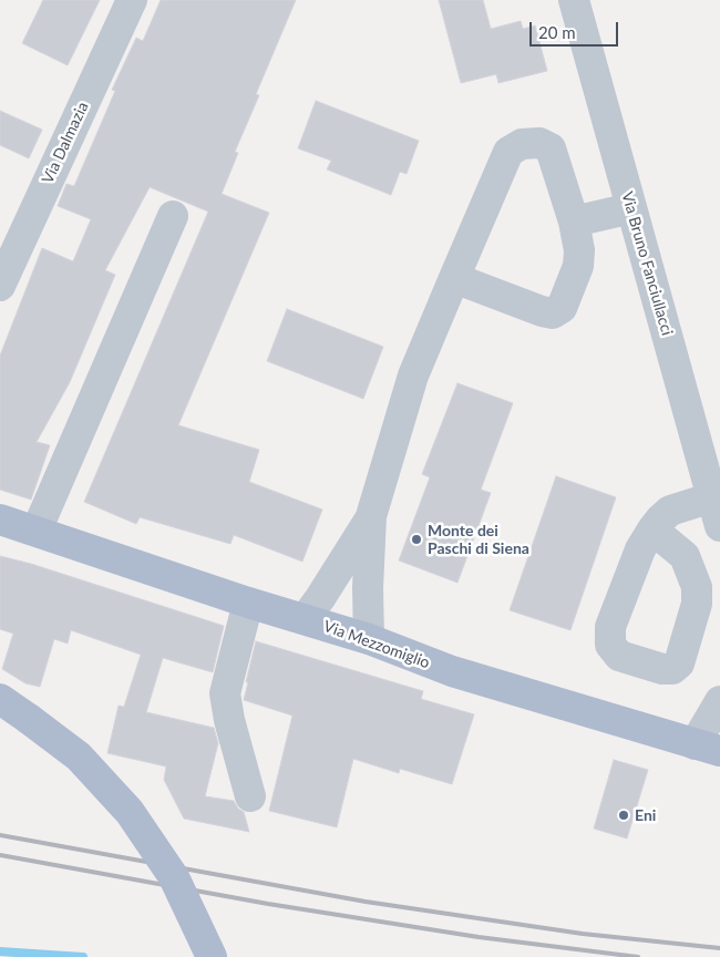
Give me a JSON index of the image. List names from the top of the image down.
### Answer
{
  "streets": {
    "main road": ["Via Mezzomiglio"],
    "street": ["Via Dalmazia", "Via Bruno Fanciullacci"]
  },
  "places": ["Monte dei Paschi di Siena", "Eni"],
  "scale_bar": "20 m"
}
